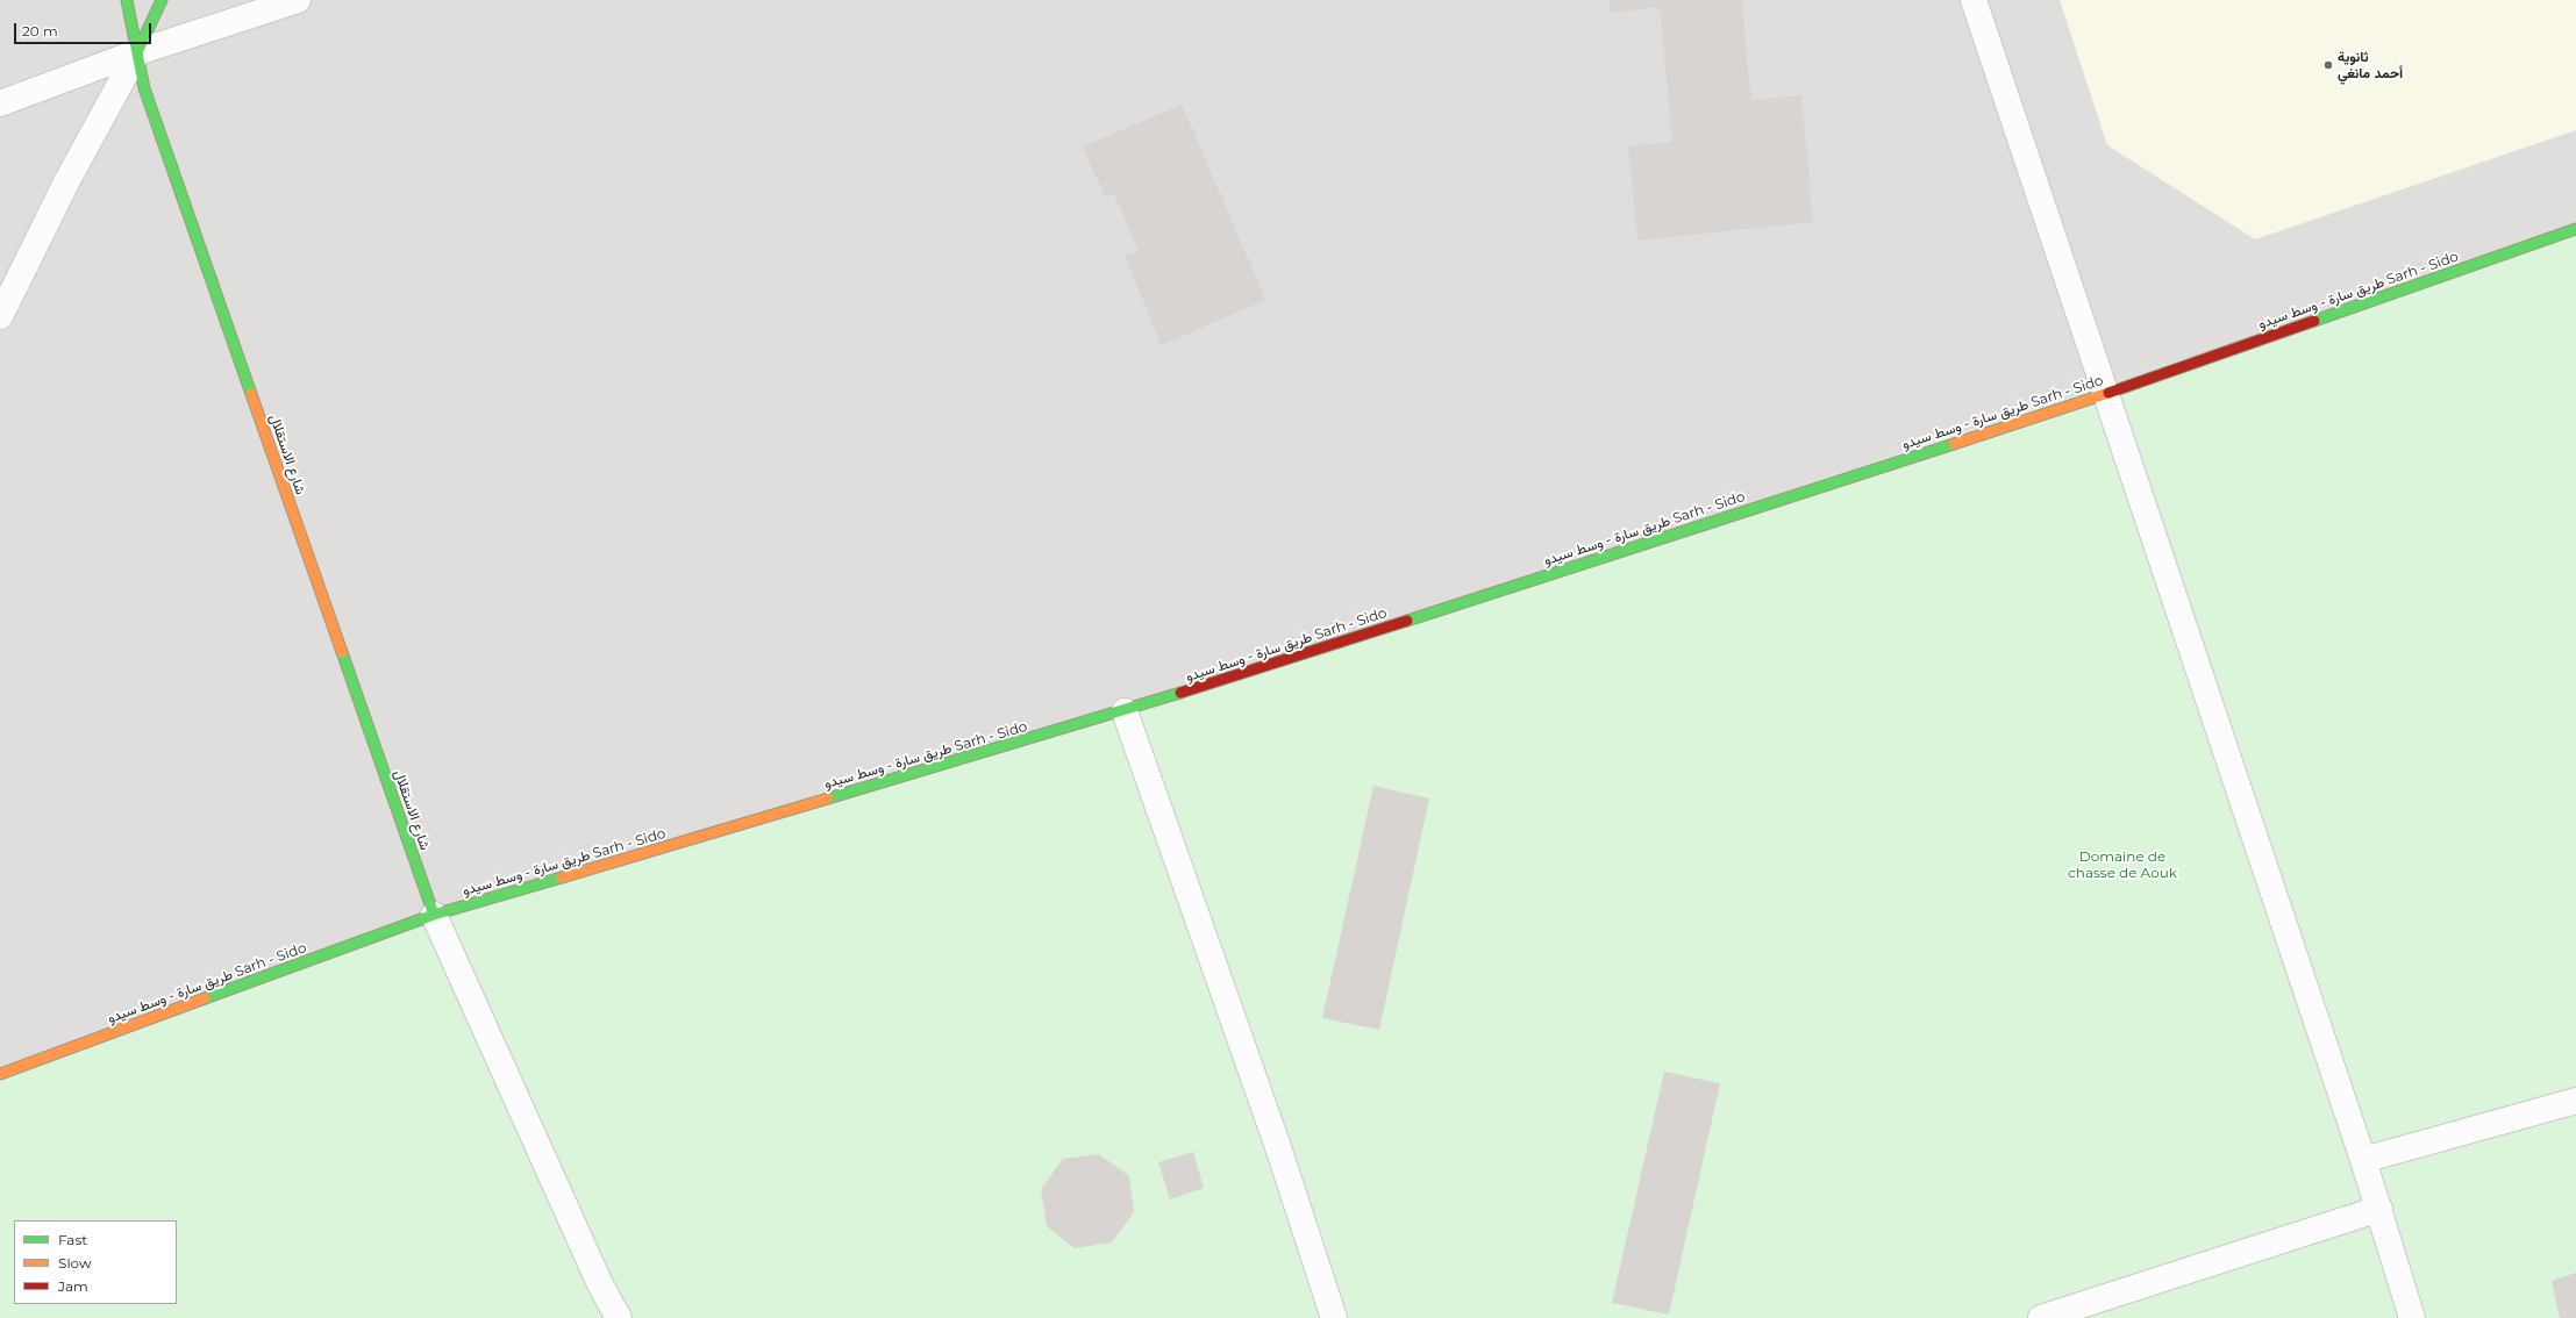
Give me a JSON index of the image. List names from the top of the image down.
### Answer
{
  "streets": {
    "main road": ["طريق سارة - وسط سيدو Sarh - Sido", "شارع الاستقلال"]
  },
  "crossings": [
    ["طريق سارة - وسط سيدو Sarh - Sido", "شارع الاستقلال"]
  ],
  "parks": ["Domaine de chasse de Aouk"],
  "places": ["ثانوية أحمد مانغي"],
  "legend": ["Fast", "Slow", "Jam"],
  "scale_bar": "20 m"
}
